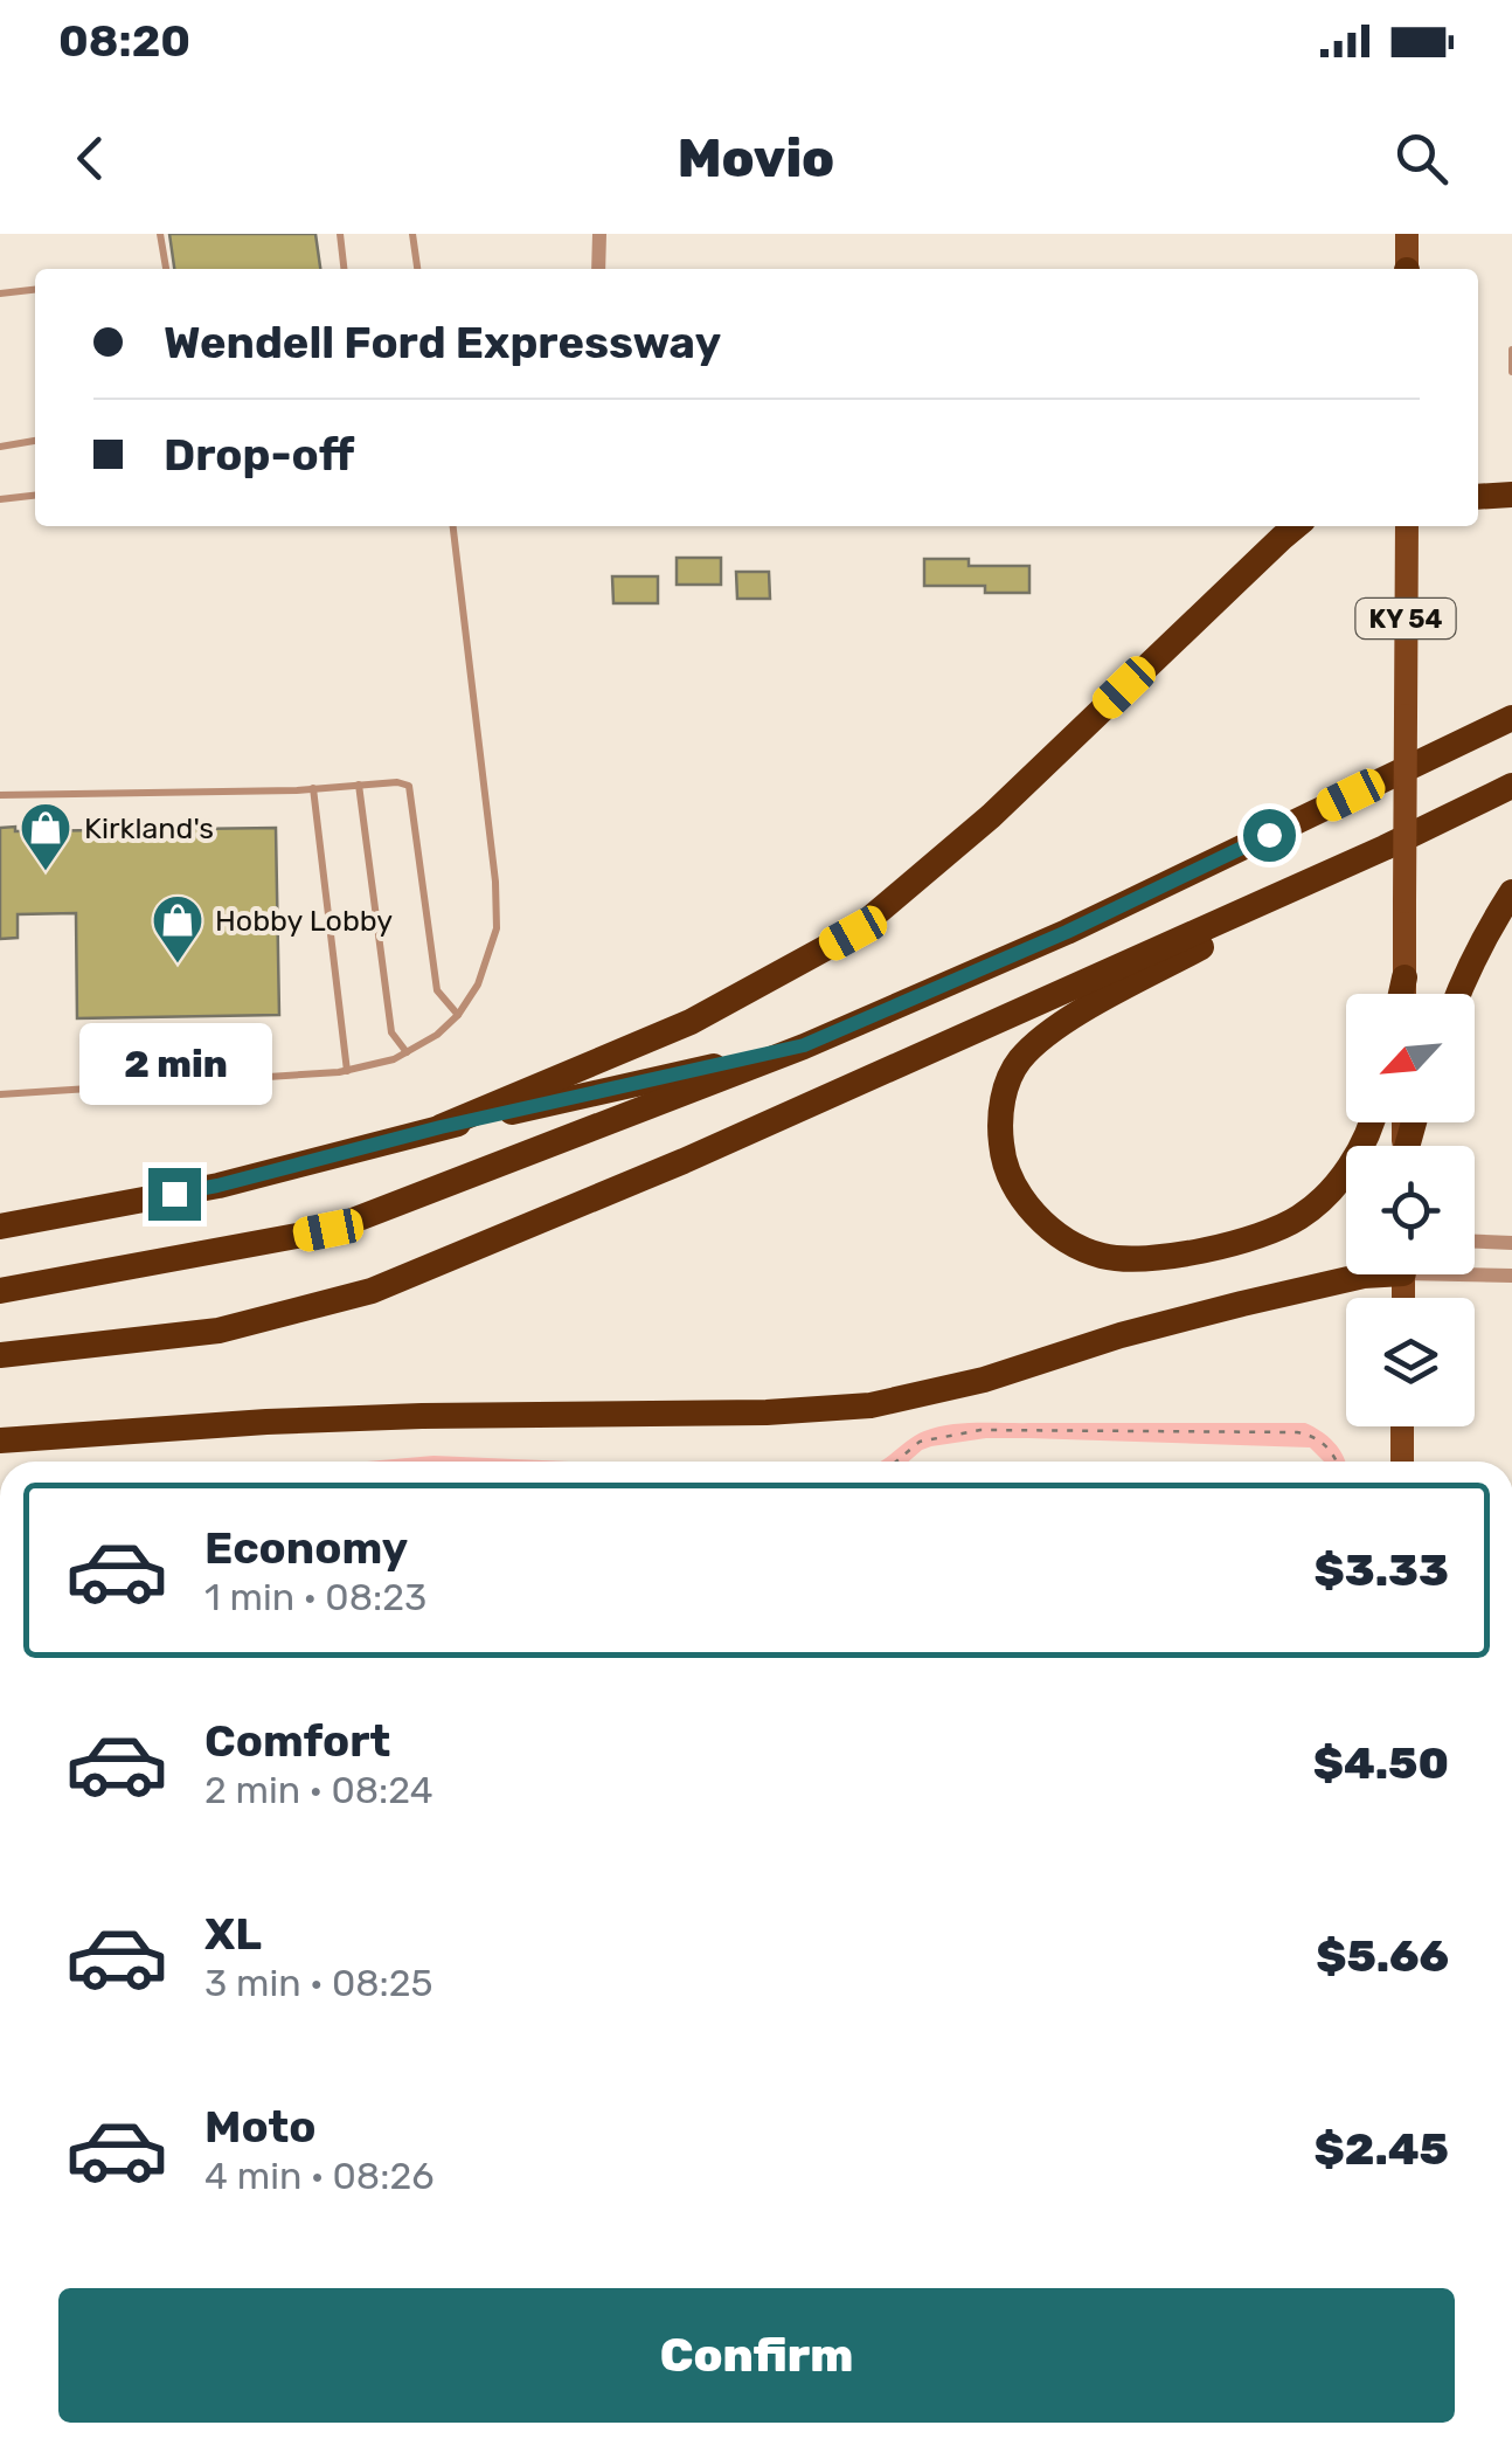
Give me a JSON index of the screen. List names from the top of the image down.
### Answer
{
  "streets": {
    "main road": ["KY 54"]
  },
  "places": {
    "shop": ["Kirkland's", "Hobby Lobby"]
  },
  "north": "bottom left",
  "page": {
    "status": "08:20",
    "header": "Movio",
    "banner": ["Wendell Ford Expressway", "Drop-off"],
    "bubble": "2 min",
    "list": [
      {
        "name": "Economy",
        "note": "1 min · 08:23",
        "value": "$3.33"
      },
      {
        "name": "Comfort",
        "note": "2 min · 08:24",
        "value": "$4.50"
      },
      {
        "name": "XL",
        "note": "3 min · 08:25",
        "value": "$5.66"
      },
      {
        "name": "Moto",
        "note": "4 min · 08:26",
        "value": "$2.45"
      }
    ],
    "buttons": "Confirm"
  }
}
